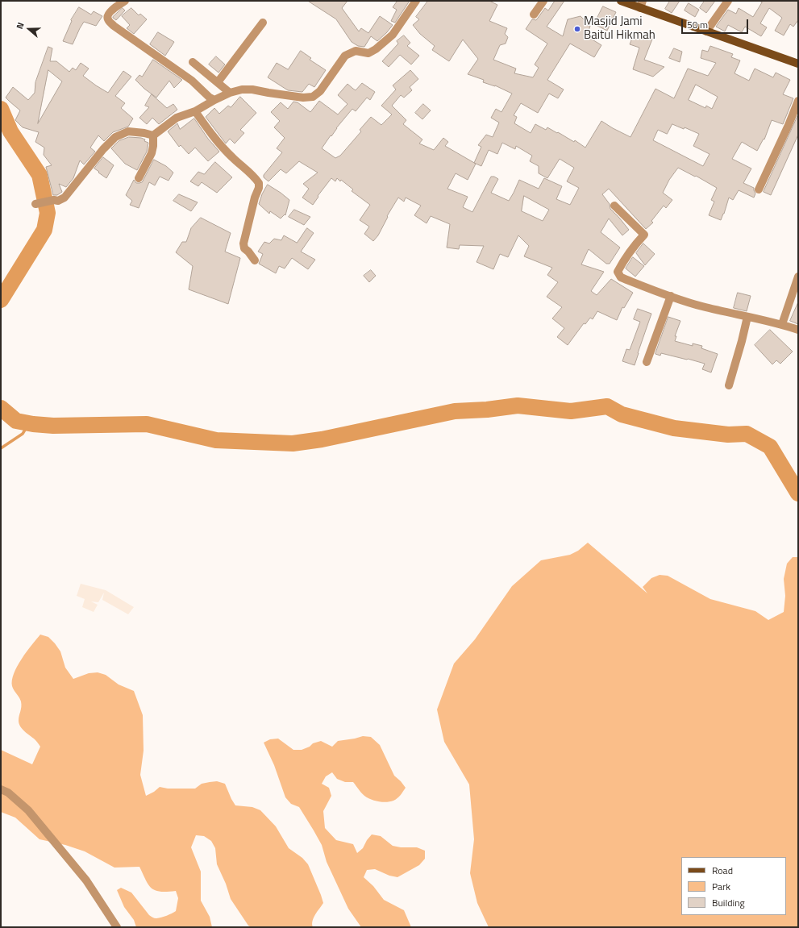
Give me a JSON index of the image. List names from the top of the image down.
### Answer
{
  "places": ["Masjid Jami Baitul Hikmah"],
  "legend": ["Road", "Park", "Building"],
  "scale_bar": "50 m",
  "north": "left"
}
